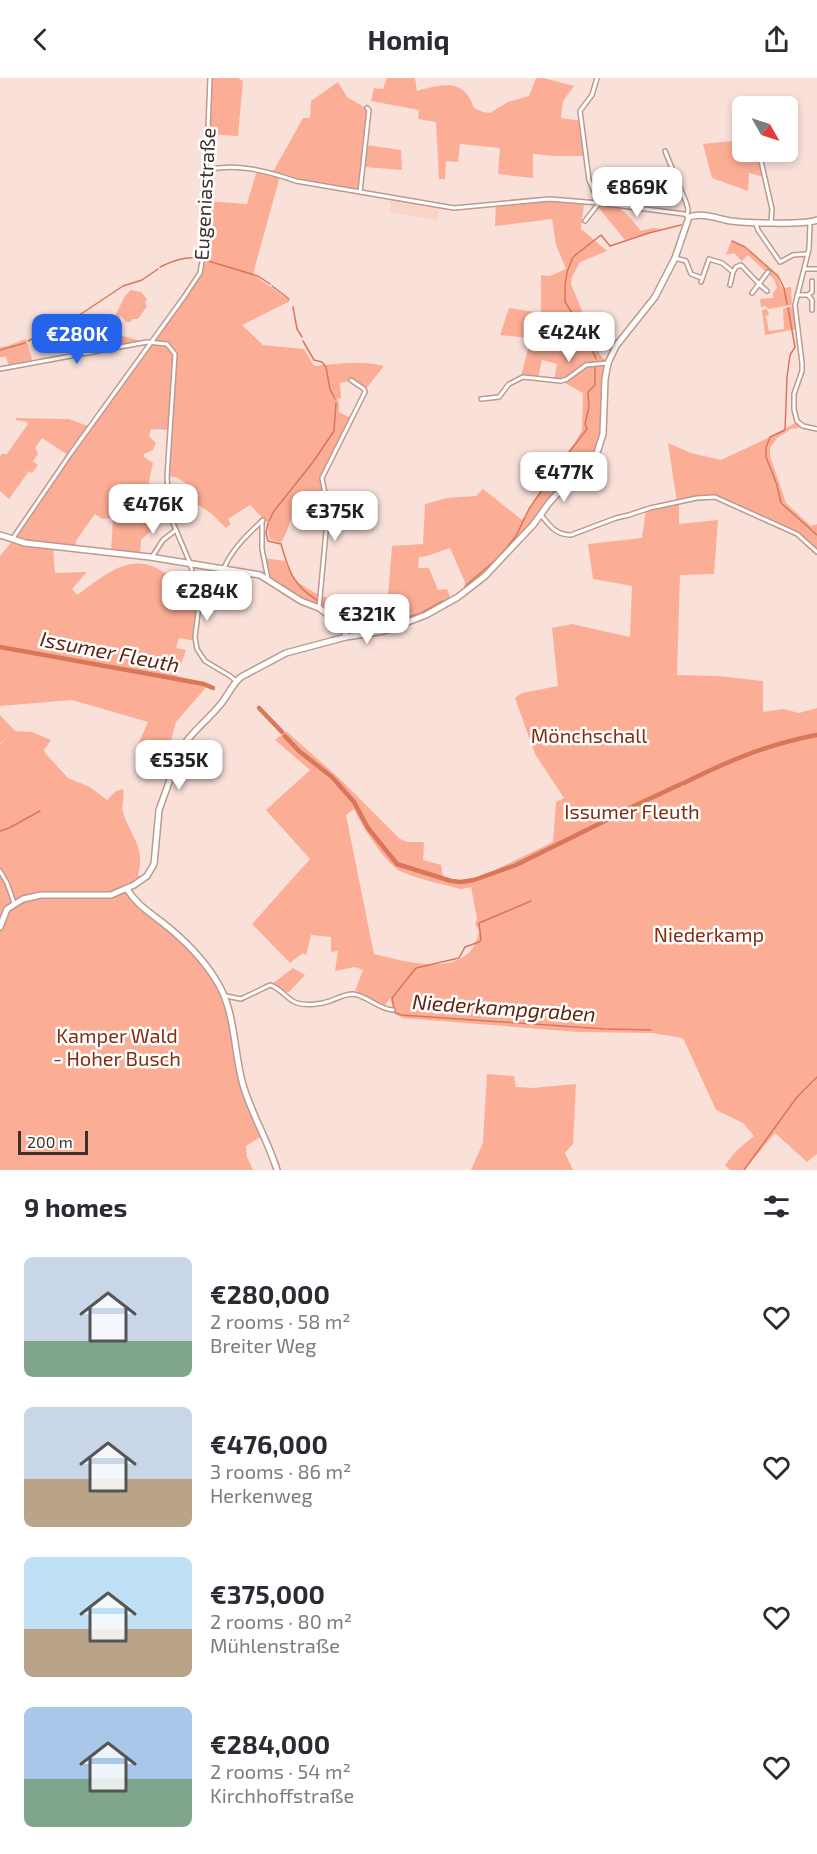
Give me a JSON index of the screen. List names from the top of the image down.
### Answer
{
  "streets": {
    "street": ["Eugeniastraße"]
  },
  "water": ["Issumer Fleuth", "Niederkampgraben"],
  "parks": [
    "Mönchschall",
    "Issumer Fleuth",
    "Niederkamp",
    "Kamper Wald - Hoher Busch"
  ],
  "scale_bar": "200 m",
  "north": "bottom right",
  "page": {
    "header": "Homiq",
    "price": [
      "€869K",
      "€424K",
      "€280K",
      "€477K",
      "€476K",
      "€375K",
      "€284K",
      "€321K",
      "€535K"
    ],
    "scale": "200 m",
    "heading": "9 homes",
    "list": [
      {
        "name": "€280,000",
        "note": "2 rooms · 58 m² · Breiter Weg"
      },
      {
        "name": "€476,000",
        "note": "3 rooms · 86 m² · Herkenweg"
      },
      {
        "name": "€375,000",
        "note": "2 rooms · 80 m² · Mühlenstraße"
      },
      {
        "name": "€284,000",
        "note": "2 rooms · 54 m² · Kirchhoffstraße"
      }
    ]
  }
}
